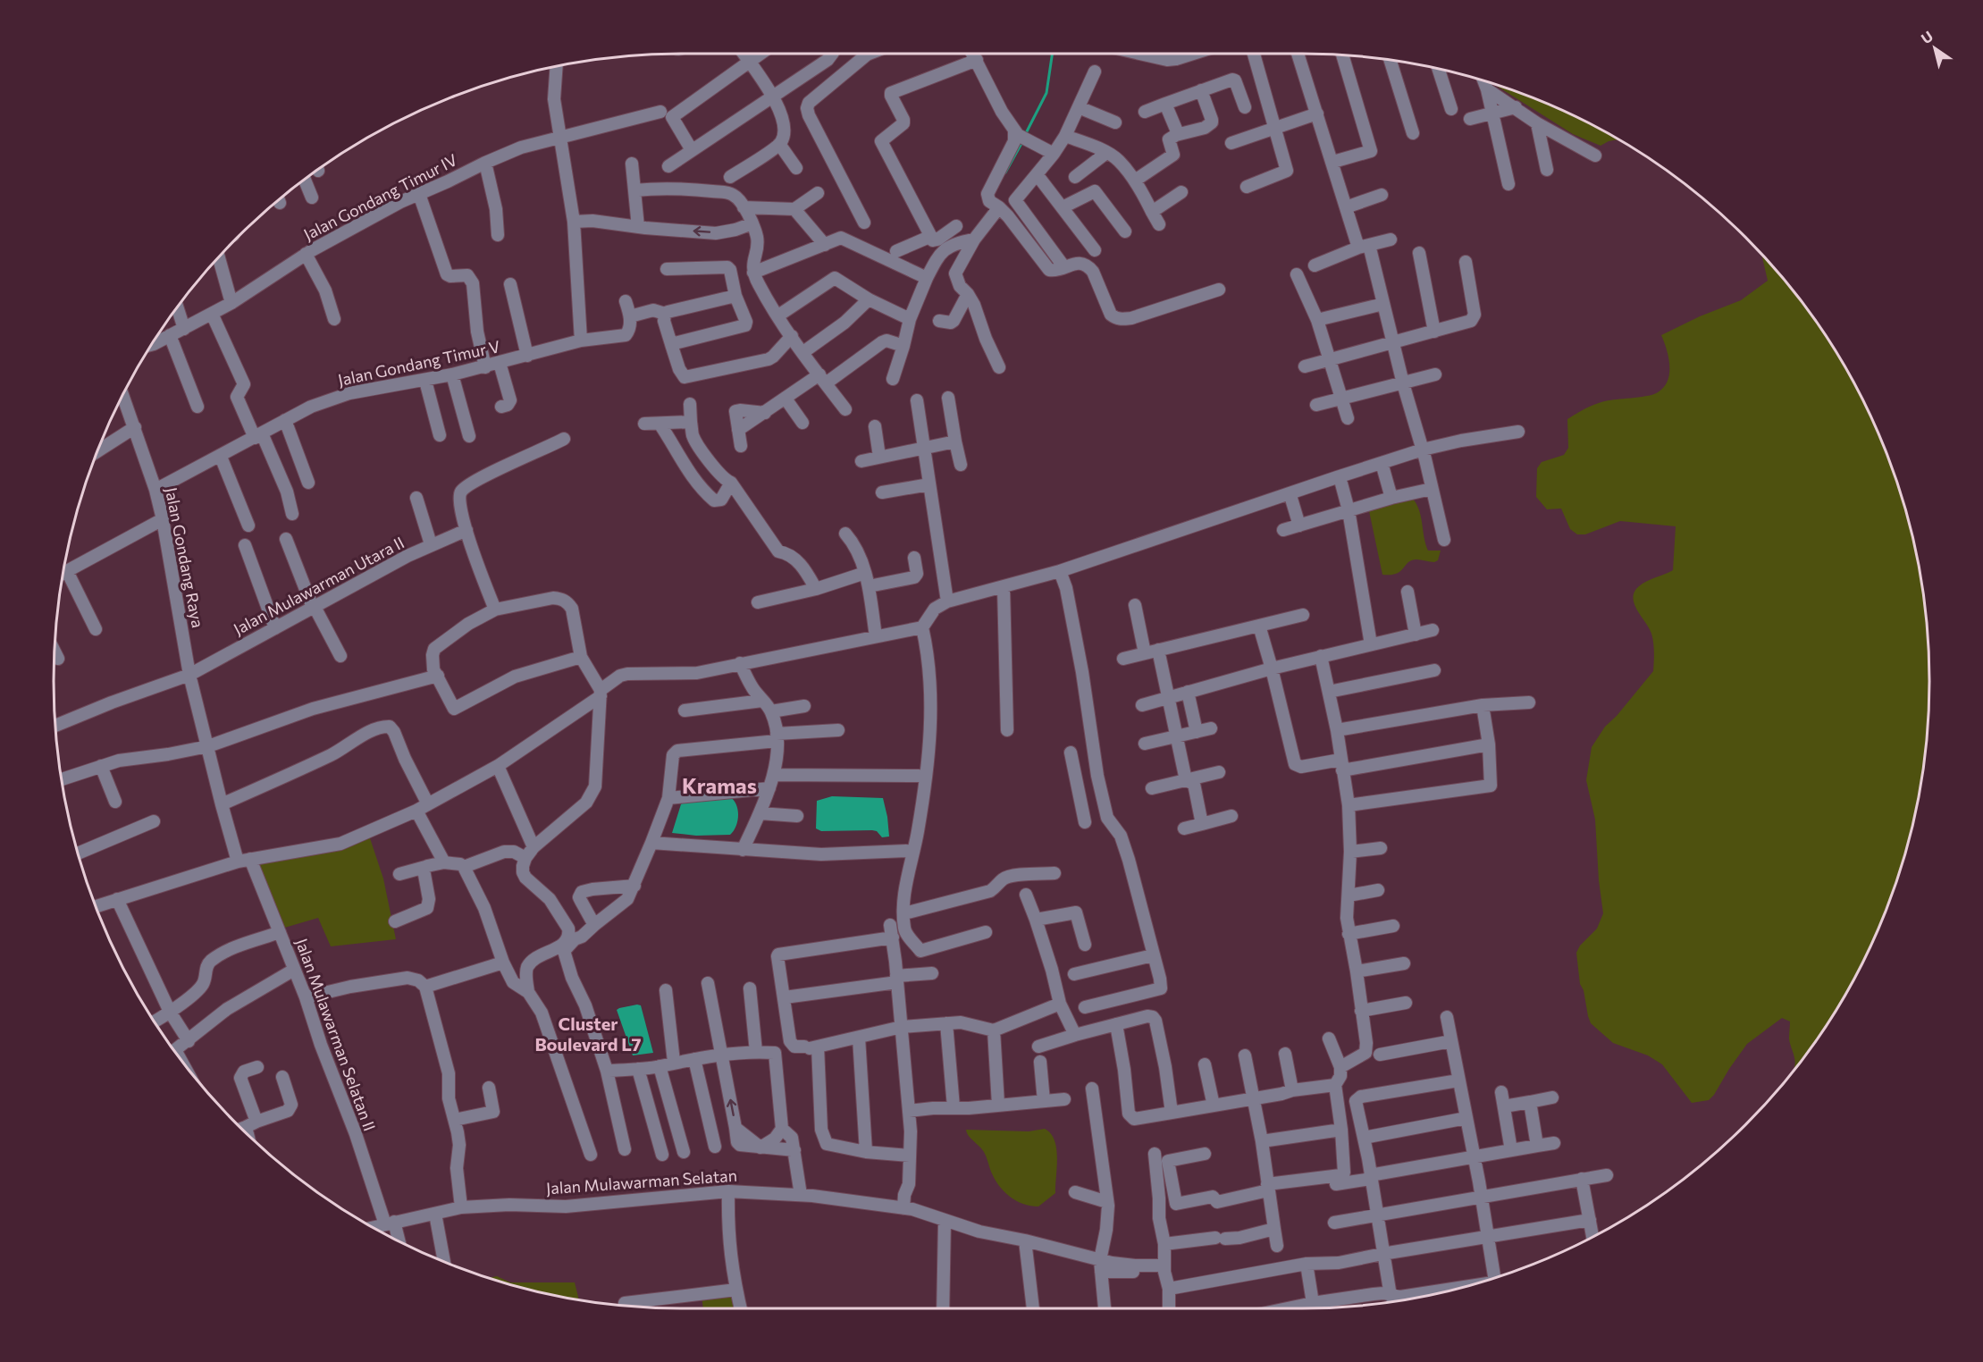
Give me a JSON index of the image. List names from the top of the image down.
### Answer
{
  "streets": {
    "street": [
      "Jalan Gondang Timur IV",
      "Jalan Gondang Timur V",
      "Jalan Gondang Raya",
      "Jalan Mulawarman Utara II",
      "Jalan Mulawarman Selatan II",
      "Jalan Mulawarman Selatan"
    ]
  },
  "crossings": [
    ["Jalan Gondang Timur V", "Jalan Gondang Raya"],
    ["Jalan Gondang Raya", "Jalan Mulawarman Utara II"],
    ["Jalan Mulawarman Selatan II", "Jalan Mulawarman Selatan"]
  ],
  "districts": ["Kramas", "Cluster Boulevard L7"],
  "north": "top left"
}
